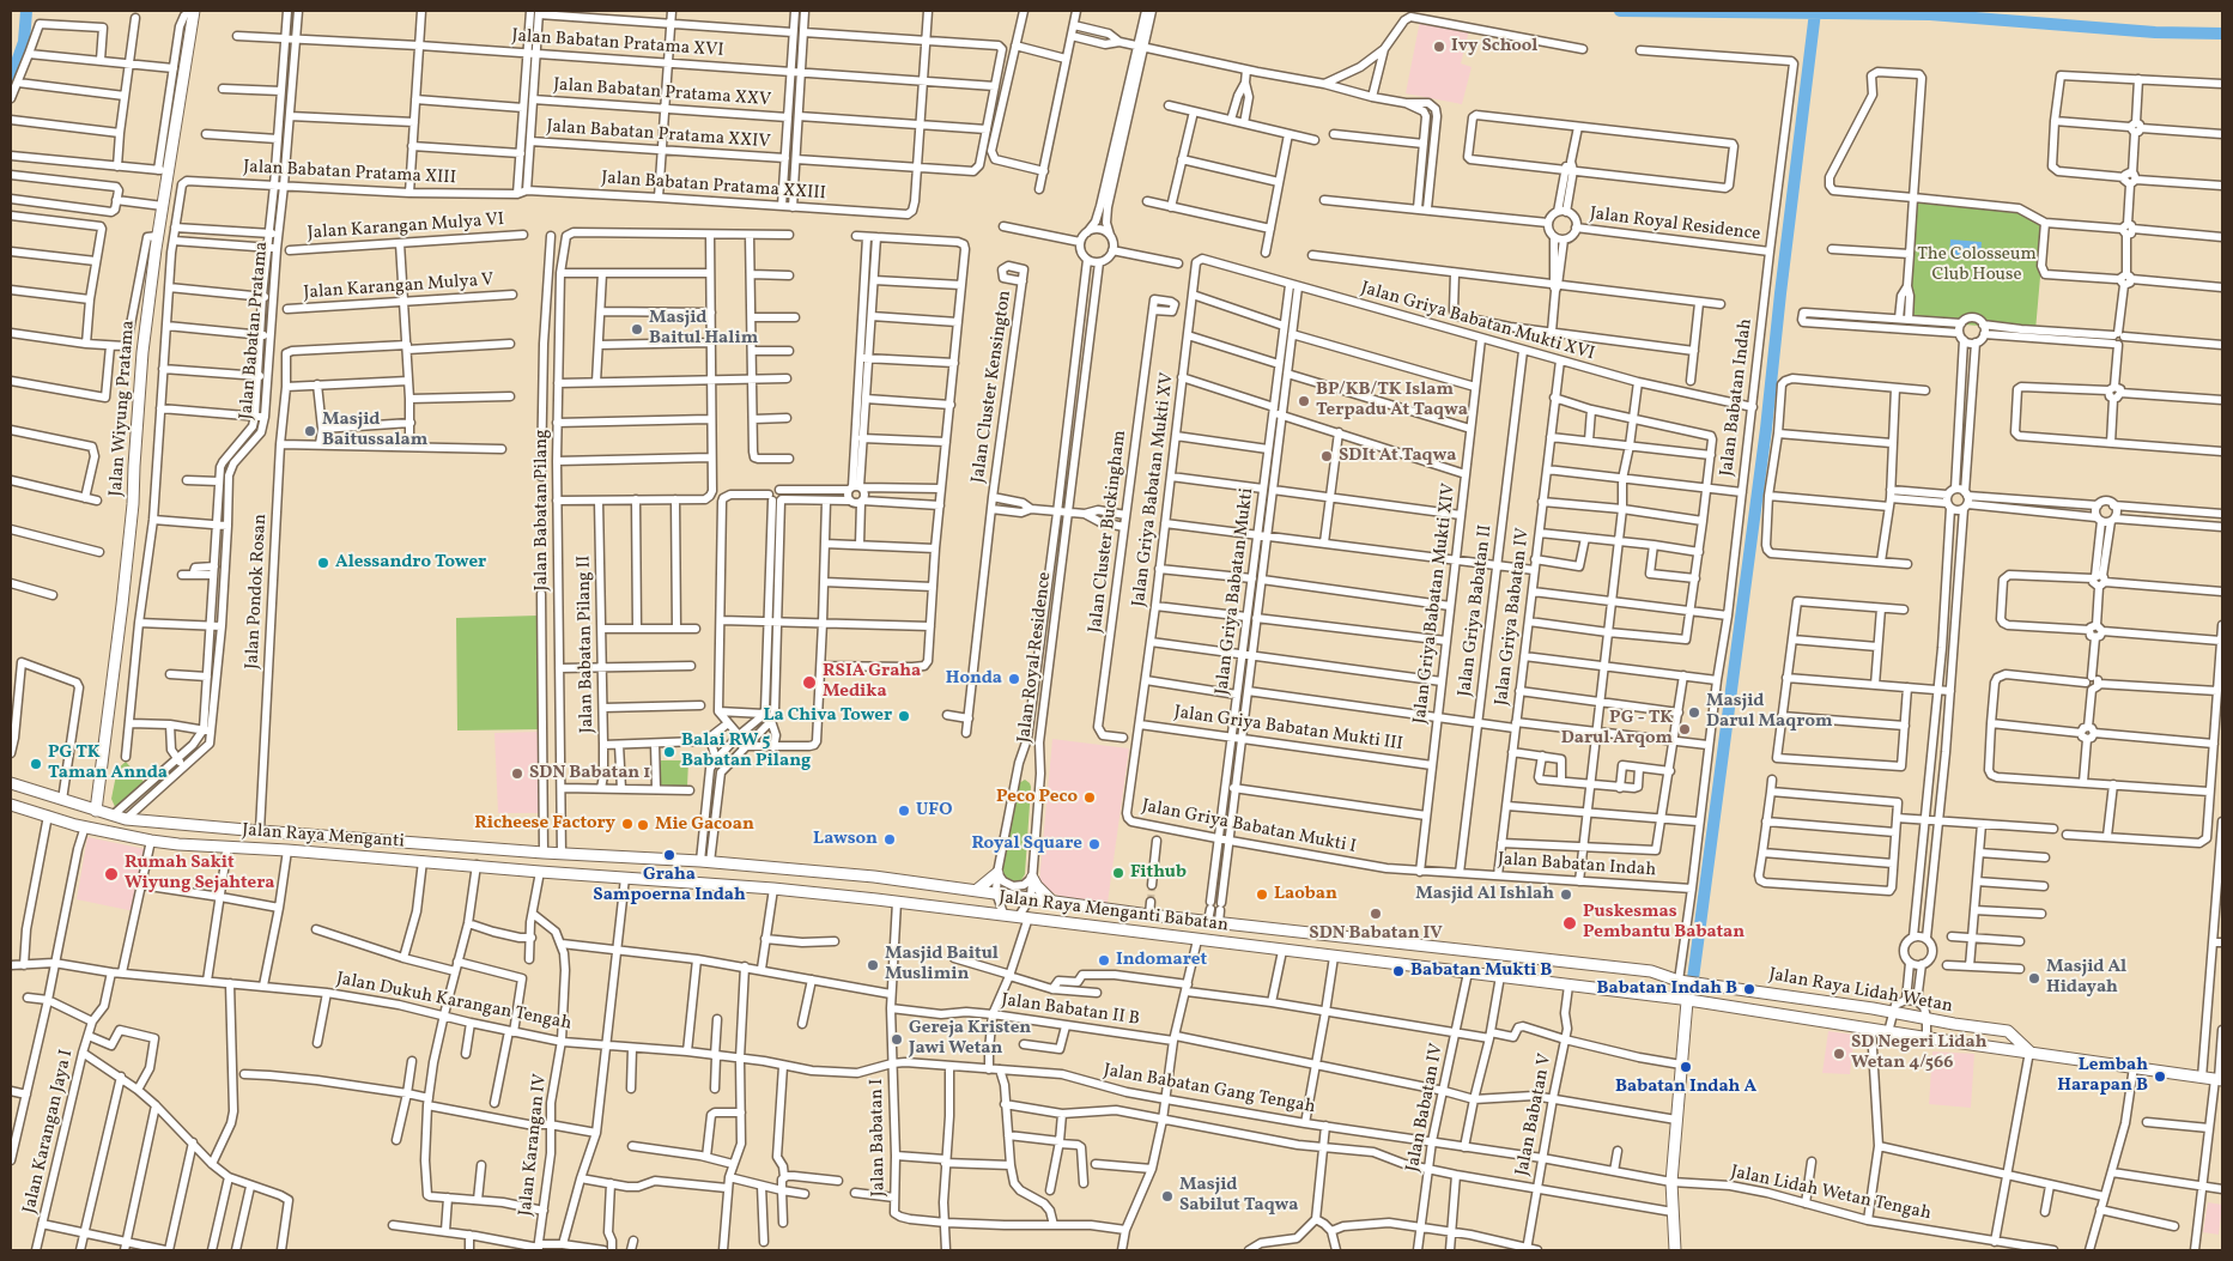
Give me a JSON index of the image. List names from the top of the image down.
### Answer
{
  "streets": {
    "main road": [
      "Jalan Wiyung Pratama",
      "Jalan Raya Menganti",
      "Jalan Raya Menganti Babatan",
      "Jalan Raya Lidah Wetan"
    ],
    "street": [
      "Jalan Babatan Pratama XVI",
      "Jalan Babatan Pratama XXV",
      "Jalan Babatan Pratama XXIV",
      "Jalan Babatan Pratama XIII",
      "Jalan Babatan Pratama XXIII",
      "Jalan Royal Residence",
      "Jalan Karangan Mulya VI",
      "Jalan Karangan Mulya V",
      "Jalan Griya Babatan Mukti XVI",
      "Jalan Babatan Pratama",
      "Jalan Cluster Kensington",
      "Jalan Babatan Indah",
      "Jalan Griya Babatan Mukti XV",
      "Jalan Babatan Pilang",
      "Jalan Cluster Buckingham",
      "Jalan Pondok Rosan",
      "Jalan Griya Babatan Mukti",
      "Jalan Griya Babatan Mukti XIV",
      "Jalan Griya Babatan II",
      "Jalan Griya Babatan IV",
      "Jalan Babatan Pilang II",
      "Jalan Griya Babatan Mukti III",
      "Jalan Griya Babatan Mukti I",
      "Jalan Dukuh Karangan Tengah",
      "Jalan Babatan II B",
      "Jalan Babatan Gang Tengah",
      "Jalan Babatan IV",
      "Jalan Babatan V",
      "Jalan Karangan Jaya I",
      "Jalan Babatan I",
      "Jalan Karangan IV",
      "Jalan Lidah Wetan Tengah"
    ]
  },
  "crossings": [
    ["Jalan Babatan Pratama XVI", "Jalan Babatan Pratama"],
    ["Jalan Babatan Pratama XXIV", "Jalan Babatan Pratama XXIII"],
    ["Jalan Babatan Pratama XIII", "Jalan Babatan Pratama XXIII"],
    ["Jalan Babatan Pratama XIII", "Jalan Babatan Pratama"],
    ["Jalan Babatan Pratama XIII", "Jalan Wiyung Pratama"],
    ["Jalan Royal Residence", "Jalan Cluster Kensington"],
    ["Jalan Royal Residence", "Jalan Babatan Indah"],
    ["Jalan Royal Residence", "Jalan Raya Menganti Babatan"],
    ["Jalan Royal Residence", "Jalan Babatan II B"],
    ["Jalan Royal Residence", "Jalan Babatan Gang Tengah"],
    ["Jalan Griya Babatan Mukti XVI", "Jalan Babatan Indah"],
    ["Jalan Griya Babatan Mukti XVI", "Jalan Griya Babatan Mukti XV"],
    ["Jalan Griya Babatan Mukti XVI", "Jalan Griya Babatan Mukti"],
    ["Jalan Griya Babatan Mukti XVI", "Jalan Griya Babatan Mukti XIV"],
    ["Jalan Griya Babatan Mukti XVI", "Jalan Griya Babatan II"],
    ["Jalan Griya Babatan Mukti XVI", "Jalan Griya Babatan IV"],
    ["Jalan Babatan Indah", "Jalan Griya Babatan II"],
    ["Jalan Babatan Indah", "Jalan Griya Babatan IV"],
    ["Jalan Babatan Indah", "Jalan Griya Babatan Mukti I"],
    ["Jalan Babatan Indah", "Jalan Raya Menganti Babatan"],
    ["Jalan Babatan Indah", "Jalan Raya Lidah Wetan"],
    ["Jalan Griya Babatan Mukti XV", "Jalan Griya Babatan Mukti III"],
    ["Jalan Griya Babatan Mukti XV", "Jalan Griya Babatan Mukti I"],
    ["Jalan Babatan Pilang", "Jalan Raya Menganti"],
    ["Jalan Pondok Rosan", "Jalan Raya Menganti"],
    ["Jalan Griya Babatan Mukti", "Jalan Griya Babatan Mukti III"],
    ["Jalan Griya Babatan Mukti", "Jalan Griya Babatan Mukti I"],
    ["Jalan Griya Babatan Mukti", "Jalan Raya Menganti Babatan"],
    ["Jalan Griya Babatan Mukti XIV", "Jalan Griya Babatan Mukti III"],
    ["Jalan Griya Babatan Mukti XIV", "Jalan Griya Babatan Mukti I"],
    ["Jalan Griya Babatan II", "Jalan Griya Babatan Mukti I"],
    ["Jalan Griya Babatan Mukti III", "Jalan Griya Babatan Mukti I"],
    ["Jalan Raya Menganti", "Jalan Raya Menganti Babatan"],
    ["Jalan Raya Menganti", "Jalan Karangan Jaya I"],
    ["Jalan Raya Menganti Babatan", "Jalan Raya Lidah Wetan"],
    ["Jalan Raya Menganti Babatan", "Jalan Babatan IV"],
    ["Jalan Raya Menganti Babatan", "Jalan Babatan V"],
    ["Jalan Raya Menganti Babatan", "Jalan Babatan I"],
    ["Jalan Dukuh Karangan Tengah", "Jalan Babatan Gang Tengah"],
    ["Jalan Dukuh Karangan Tengah", "Jalan Karangan Jaya I"],
    ["Jalan Dukuh Karangan Tengah", "Jalan Karangan IV"],
    ["Jalan Babatan II B", "Jalan Babatan IV"],
    ["Jalan Babatan II B", "Jalan Babatan V"],
    ["Jalan Babatan II B", "Jalan Babatan I"],
    ["Jalan Babatan Gang Tengah", "Jalan Babatan IV"],
    ["Jalan Babatan Gang Tengah", "Jalan Babatan V"],
    ["Jalan Babatan Gang Tengah", "Jalan Babatan I"],
    ["Jalan Babatan Gang Tengah", "Jalan Lidah Wetan Tengah"]
  ],
  "parks": ["The Colosseum Club House"],
  "places": [
    "Ivy School",
    "Masjid Baitul Halim",
    "BP/KB/TK Islam Terpadu At Taqwa",
    "Masjid Baitussalam",
    "SDIt At Taqwa",
    "Alessandro Tower",
    "Honda",
    "RSIA Graha Medika",
    "Masjid Darul Maqrom",
    "La Chiva Tower",
    "PG - TK Darul Arqom",
    "Balai RW 5 Babatan Pilang",
    "PG TK Taman Annda",
    "SDN Babatan 1",
    "Peco Peco",
    "UFO",
    "Richeese Factory",
    "Mie Gacoan",
    "Lawson",
    "Royal Square",
    "Graha Sampoerna Indah",
    "Fithub",
    "Rumah Sakit Wiyung Sejahtera",
    "Laoban",
    "Masjid Al Ishlah",
    "SDN Babatan IV",
    "Puskesmas Pembantu Babatan",
    "Indomaret",
    "Masjid Baitul Muslimin",
    "Babatan Mukti B",
    "Masjid Al Hidayah",
    "Babatan Indah B",
    "Gereja Kristen Jawi Wetan",
    "SD Negeri Lidah Wetan 4/566",
    "Babatan Indah A",
    "Lembah Harapan B",
    "Masjid Sabilut Taqwa"
  ]
}
